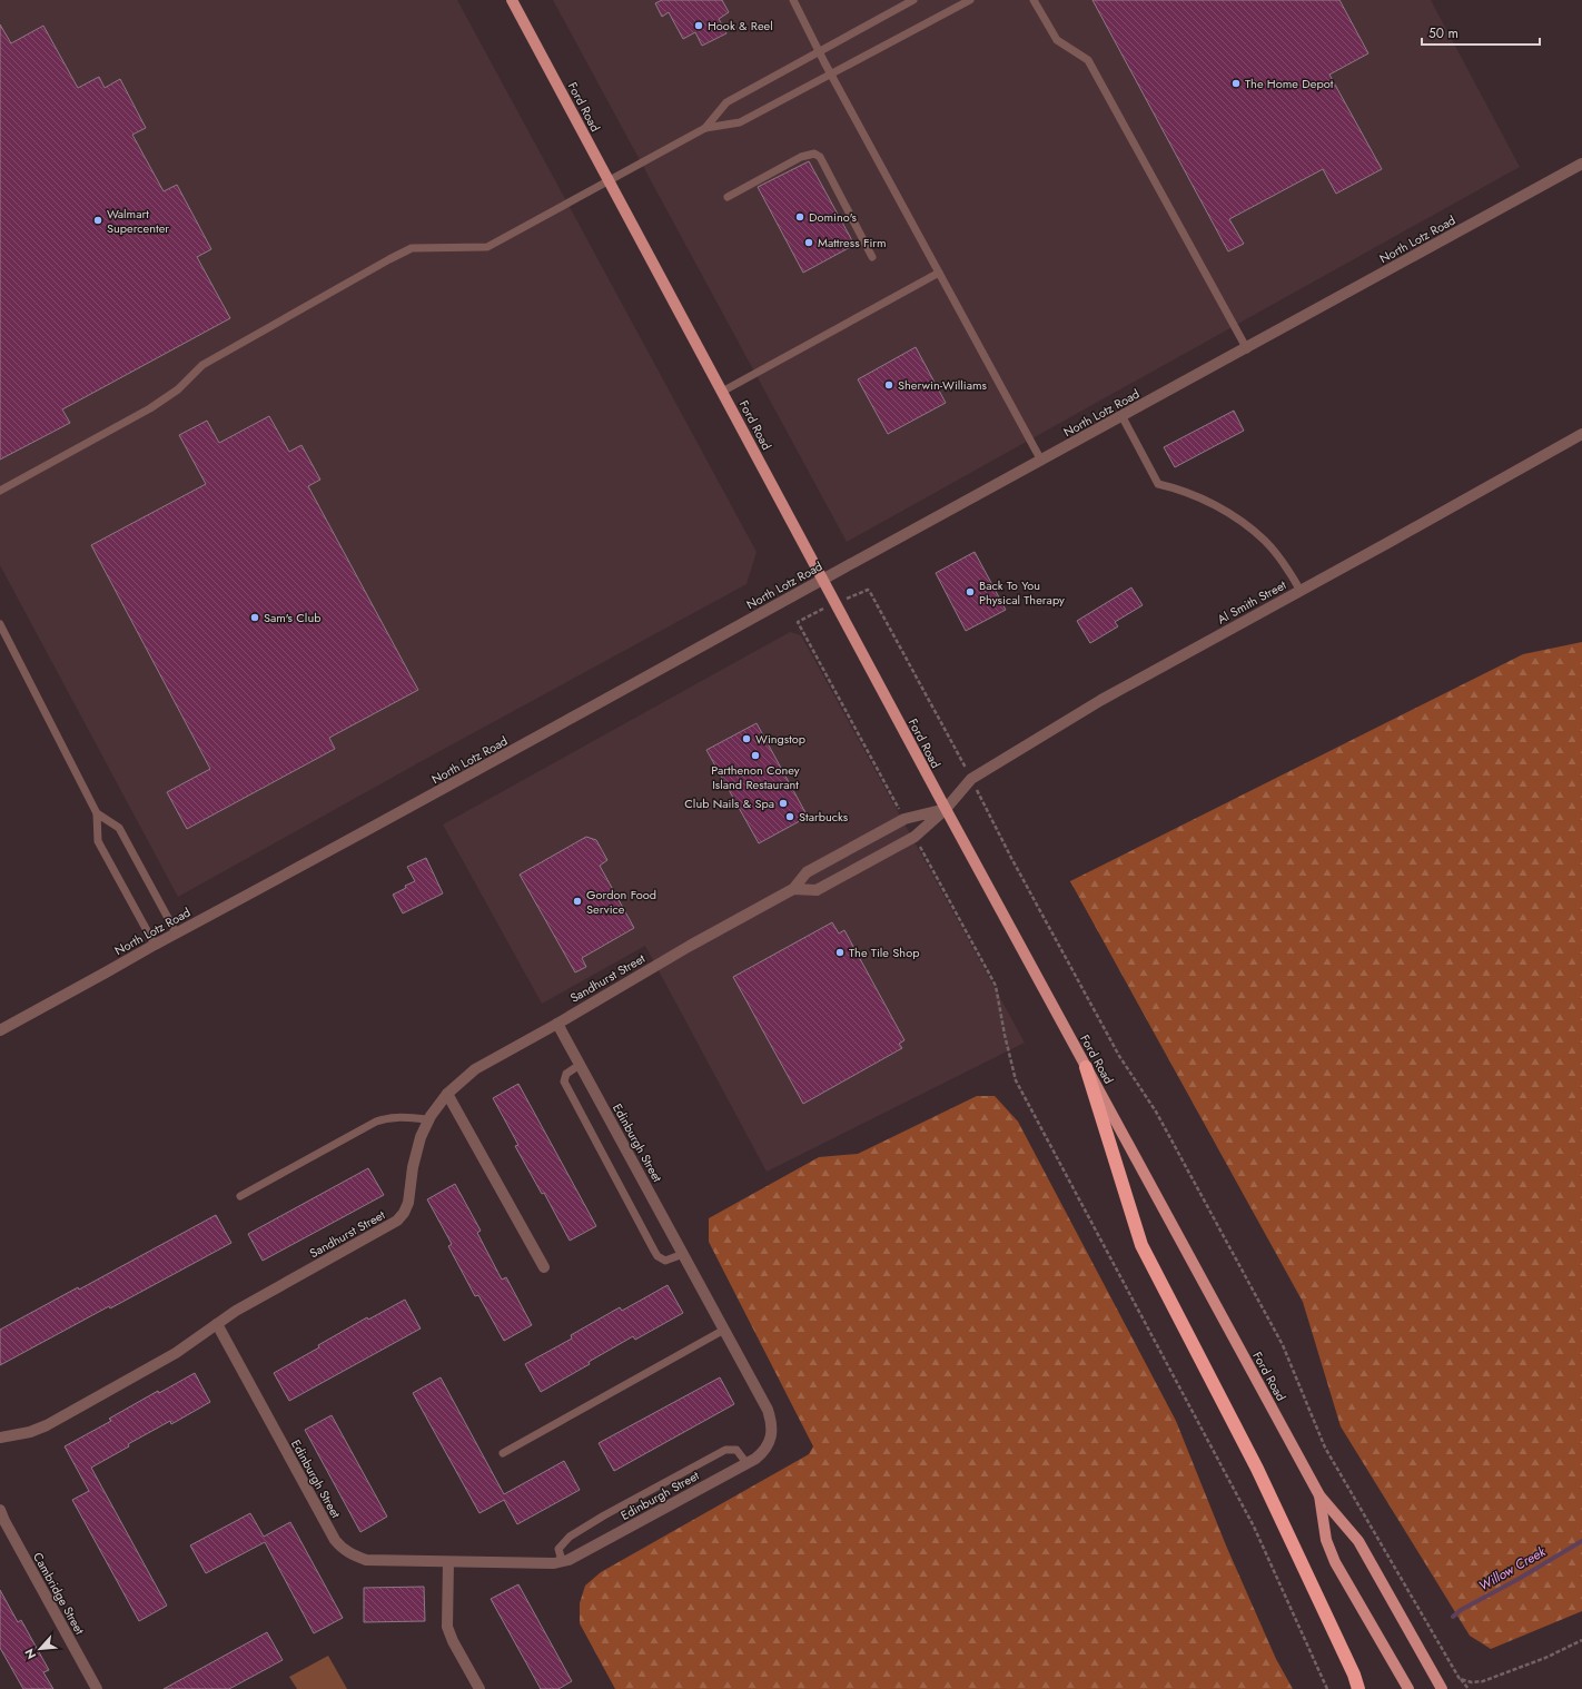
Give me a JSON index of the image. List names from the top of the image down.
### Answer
{
  "streets": {
    "main road": ["Ford Road"],
    "street": [
      "North Lotz Road",
      "Al Smith Street",
      "Sandhurst Street",
      "Edinburgh Street",
      "Cambridge Street"
    ]
  },
  "crossings": [
    ["Ford Road", "North Lotz Road"],
    ["Ford Road", "Al Smith Street"],
    ["Ford Road", "Sandhurst Street"],
    ["Al Smith Street", "Sandhurst Street"],
    ["Sandhurst Street", "Edinburgh Street"]
  ],
  "water": ["Willow Creek"],
  "places": [
    "Hook & Reel",
    "The Home Depot",
    "Domino's",
    "Walmart Supercenter",
    "Mattress Firm",
    "Sherwin-Williams",
    "Back To You Physical Therapy",
    "Sam's Club",
    "Wingstop",
    "Parthenon Coney Island Restaurant",
    "Club Nails & Spa",
    "Starbucks",
    "Gordon Food Service",
    "The Tile Shop"
  ],
  "scale_bar": "50 m",
  "north": "bottom left"
}
